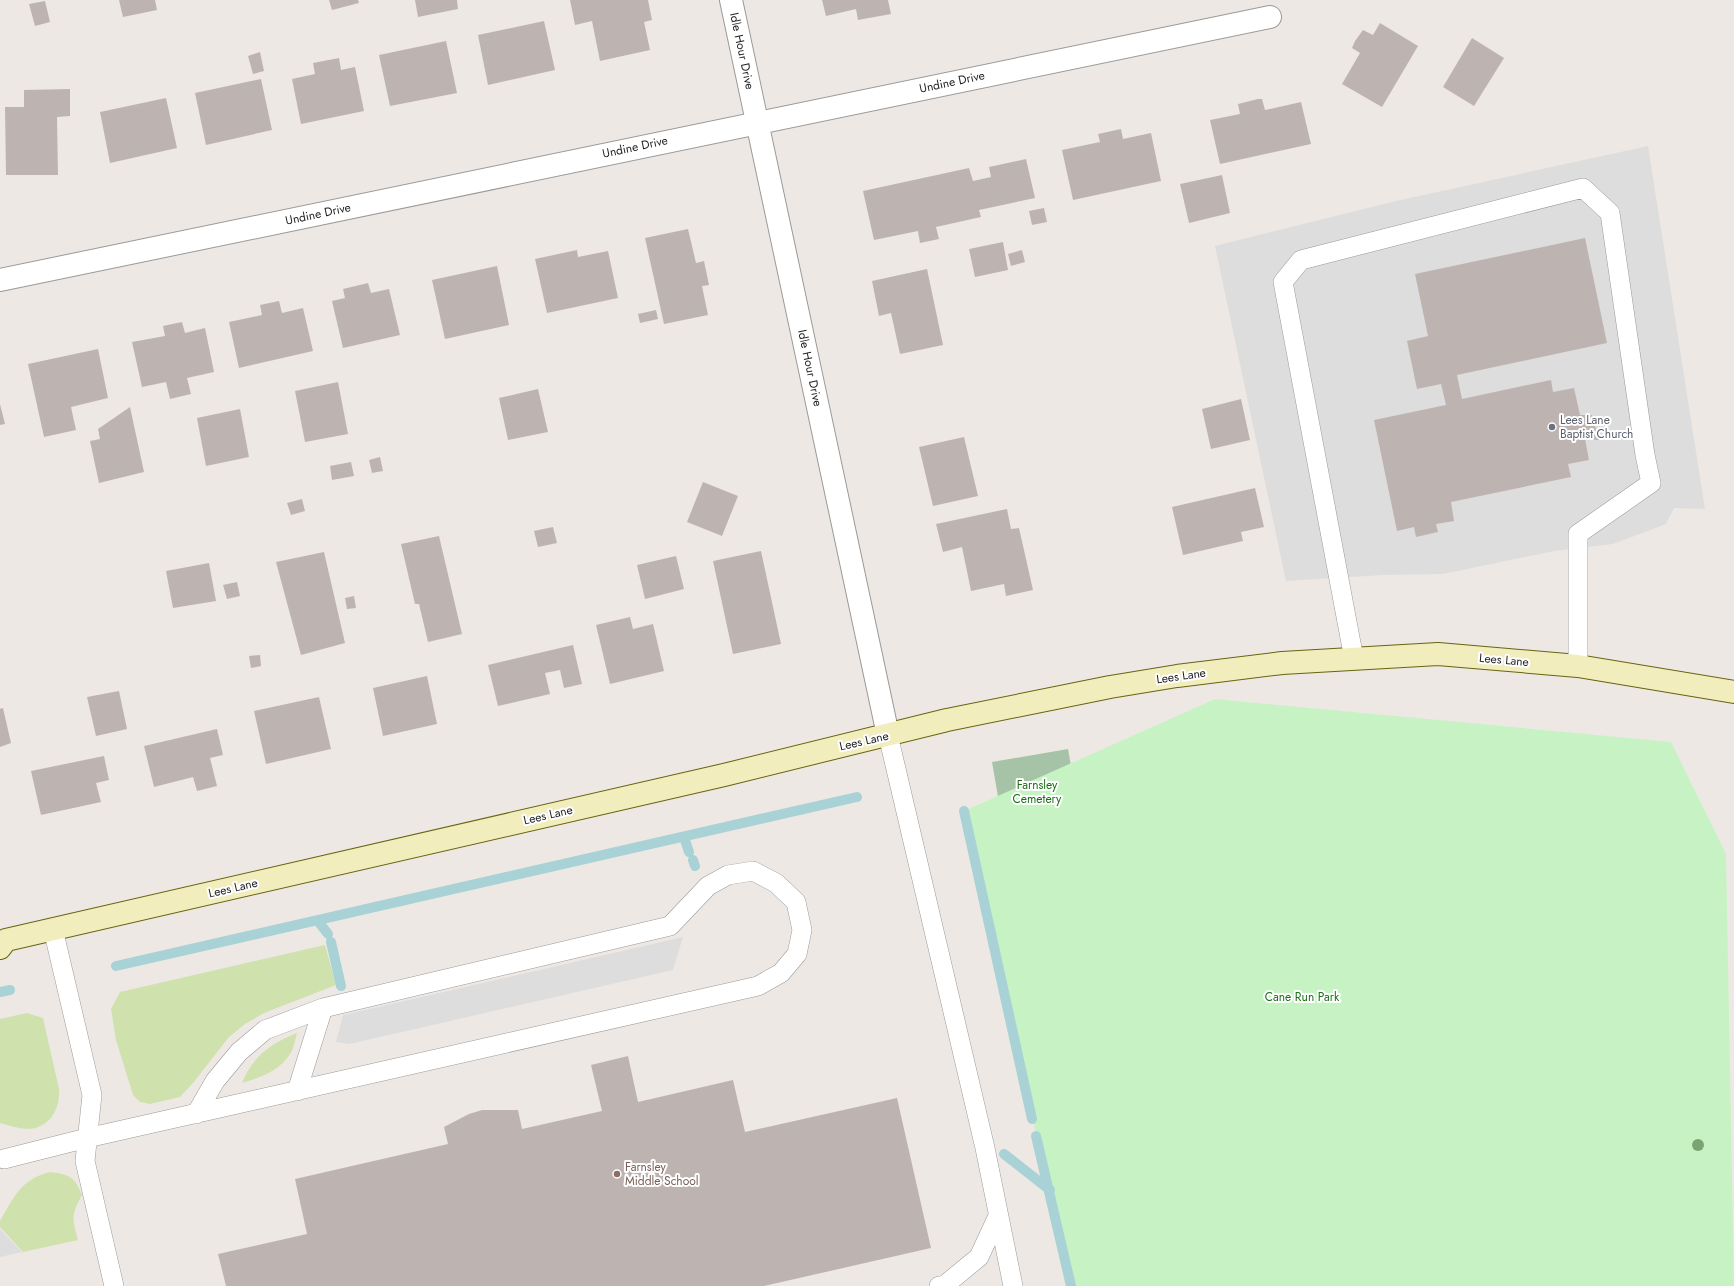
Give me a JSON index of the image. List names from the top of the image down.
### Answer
{
  "streets": {
    "street": ["Idle Hour Drive", "Undine Drive", "Lees Lane"]
  },
  "crossings": [
    ["Idle Hour Drive", "Undine Drive"],
    ["Idle Hour Drive", "Lees Lane"]
  ],
  "parks": ["Farnsley Cemetery", "Cane Run Park"],
  "places": ["Lees Lane Baptist Church", "Farnsley Middle School"]
}
